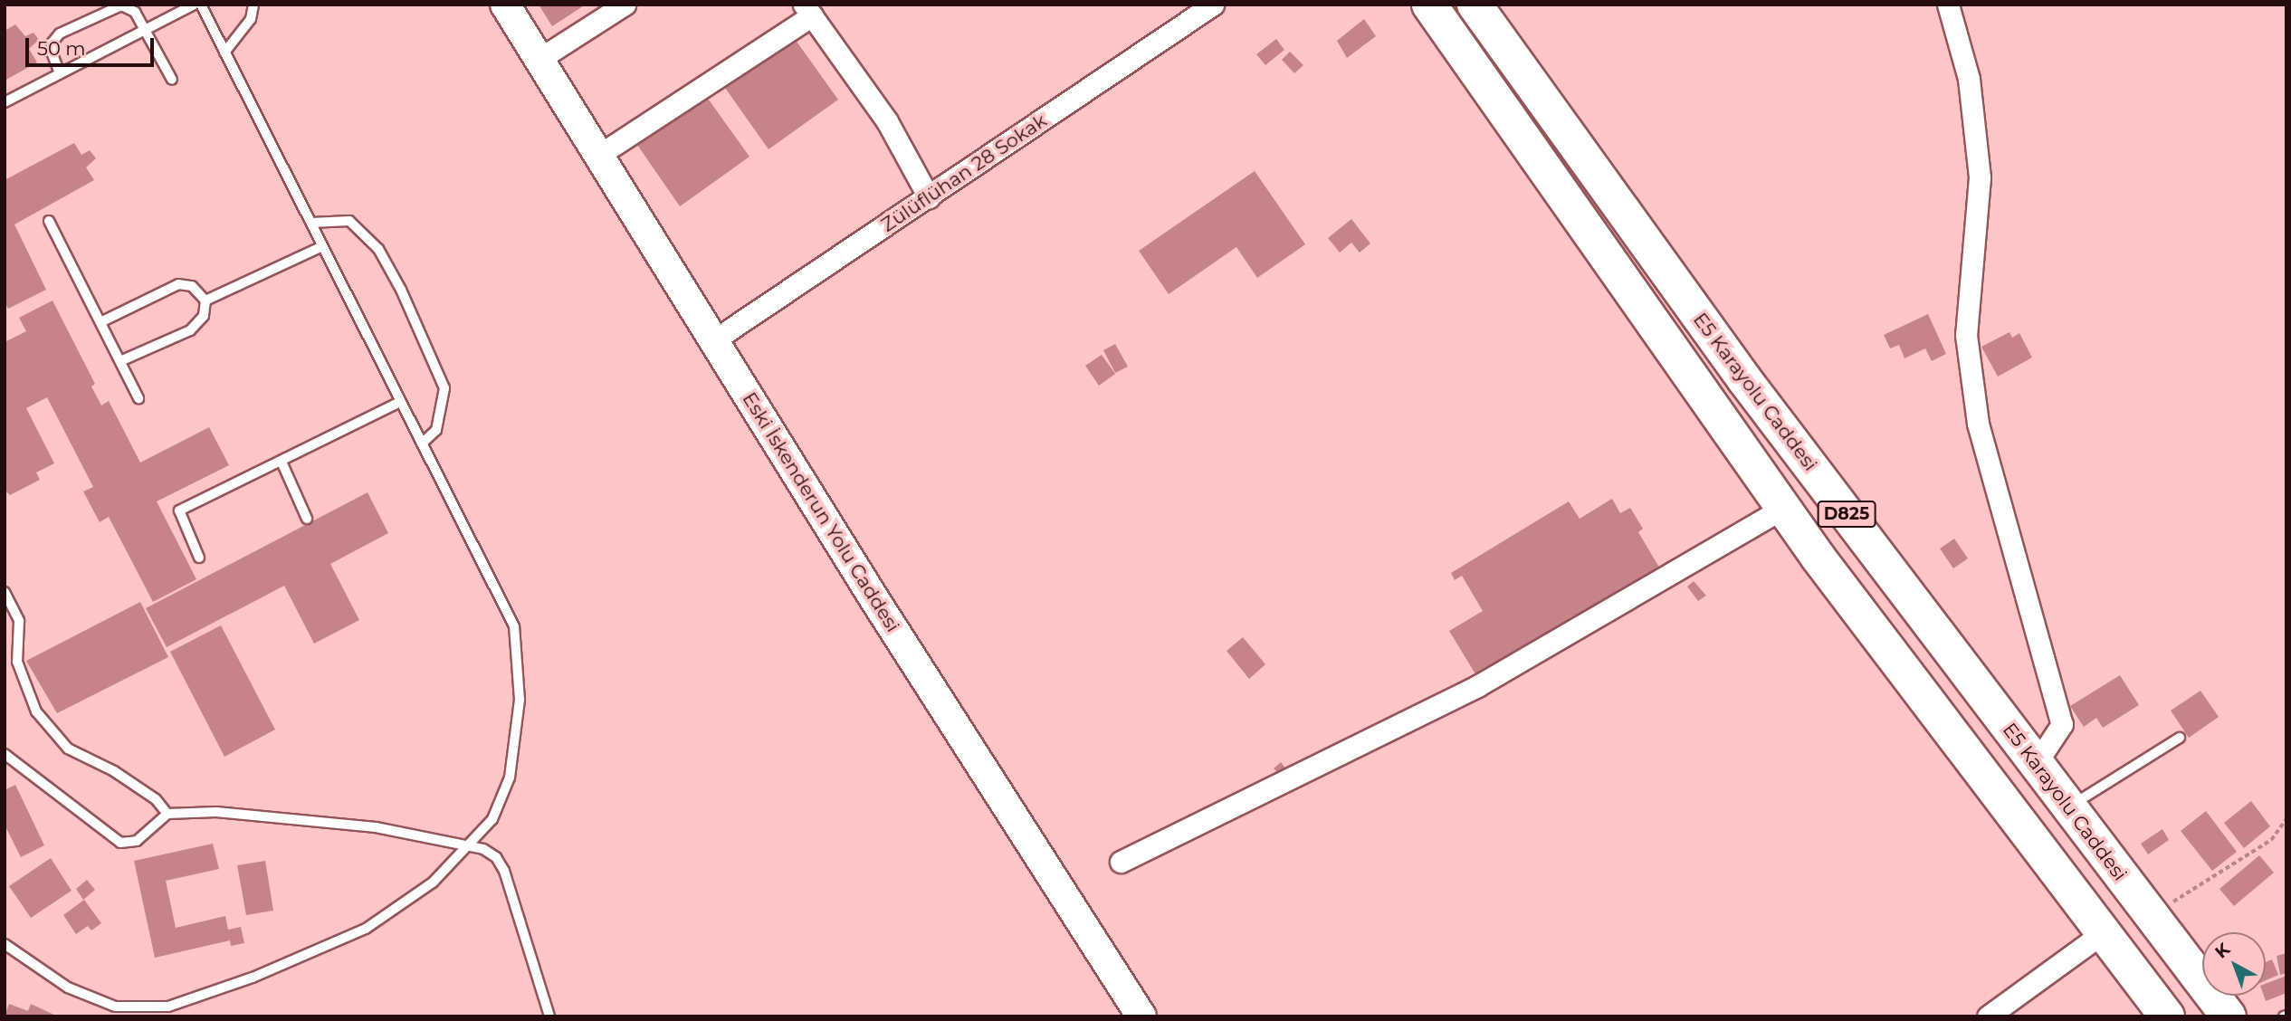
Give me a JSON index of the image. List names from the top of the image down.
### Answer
{
  "streets": {
    "highway": ["E5 Karayolu Caddesi", "D825"],
    "street": ["Zülüflühan 28 Sokak", "Eski İskenderun Yolu Caddesi"]
  },
  "crossings": [
    ["Zülüflühan 28 Sokak", "Eski İskenderun Yolu Caddesi"]
  ],
  "scale_bar": "50 m",
  "north": "top left"
}
